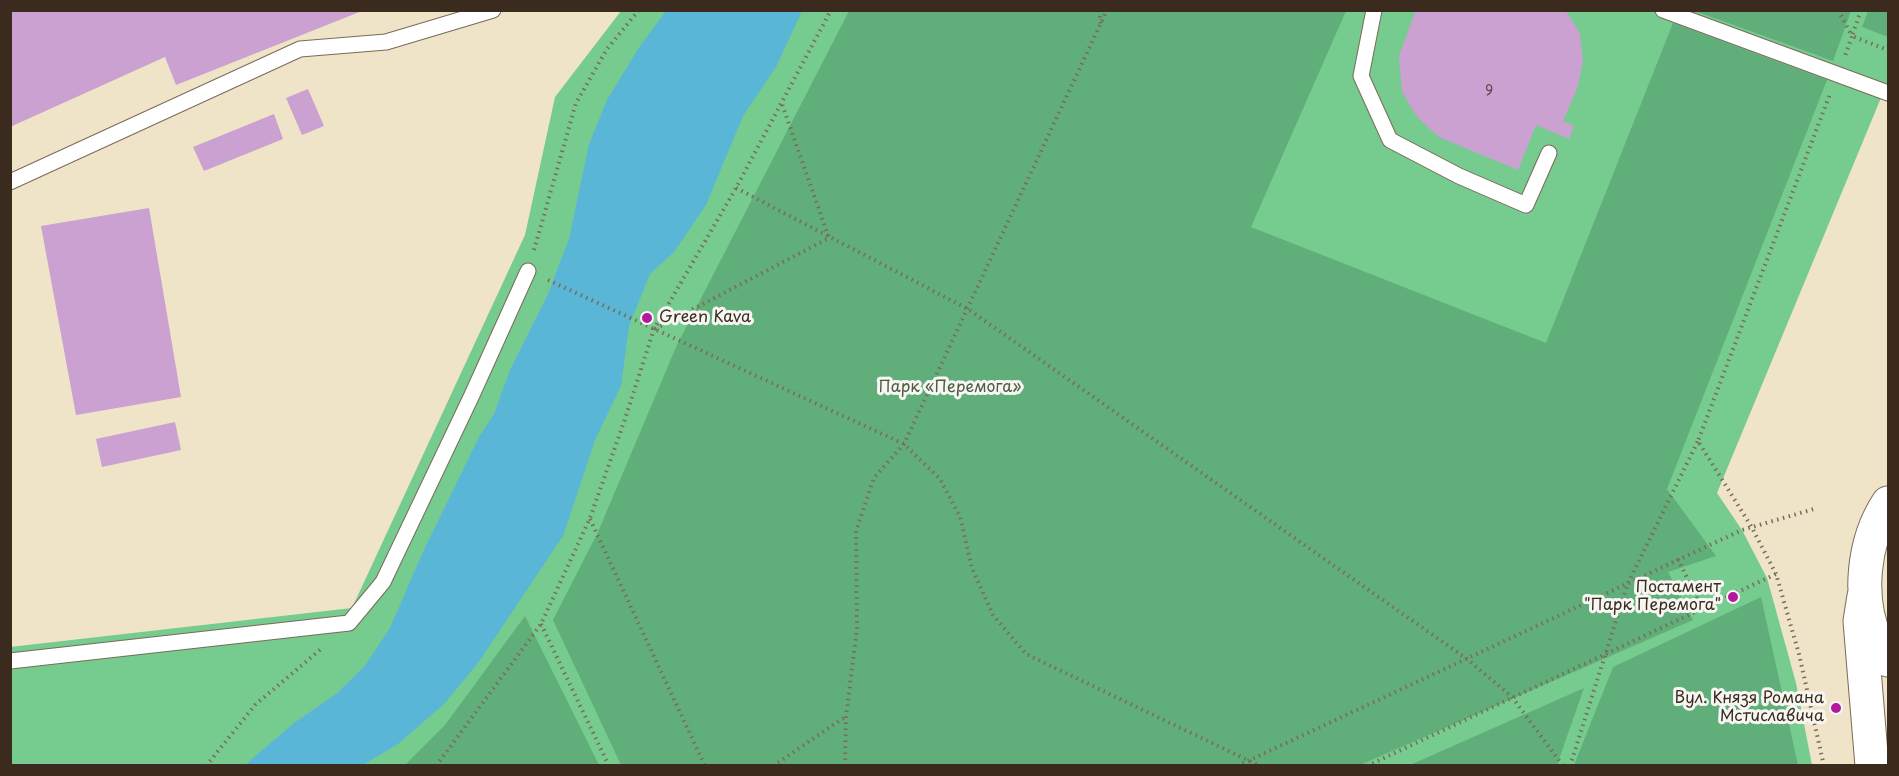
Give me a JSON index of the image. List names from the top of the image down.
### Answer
{
  "parks": ["Парк «Перемога»"],
  "places": ["Green Kava", "Постамент \"Парк Перемога\"", "Вул. Князя Романа Мстиславича"],
  "house_numbers": ["9"]
}
